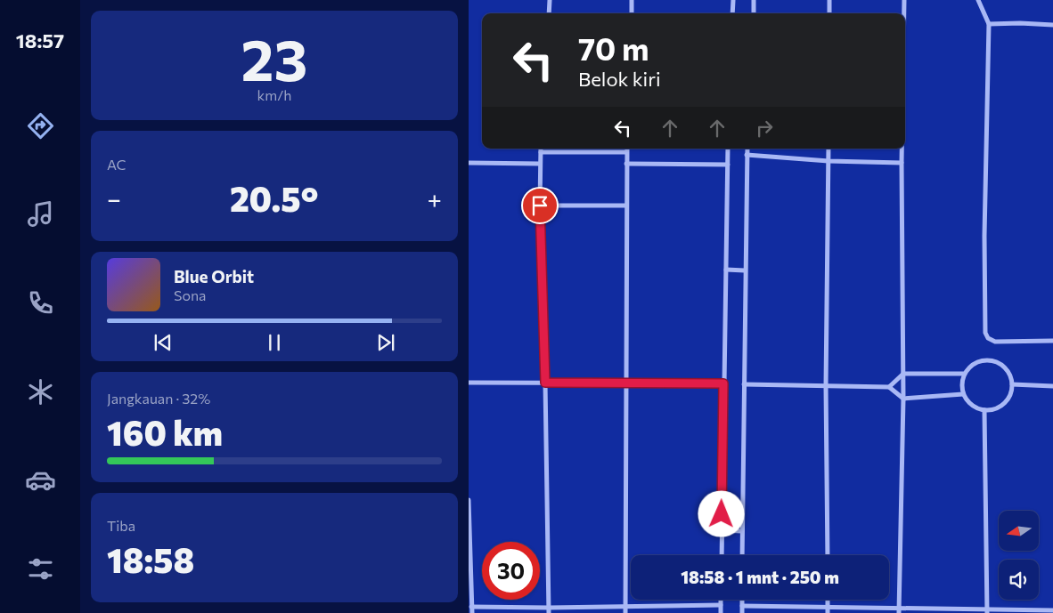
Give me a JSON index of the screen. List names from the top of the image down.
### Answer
{
  "north": "left",
  "page": {
    "tabs": "18:57",
    "tile": [
      ["23", "km/h"],
      "AC",
      ["Jangkauan · 32%", "160 km"],
      ["Tiba", "18:58"]
    ],
    "turn": ["70 m", "Belok kiri"],
    "heat": ["−", "20.5°", "+"],
    "song": ["Blue Orbit", "Sona"],
    "limit": "30",
    "trip": "18:58 · 1 mnt · 250 m"
  }
}
